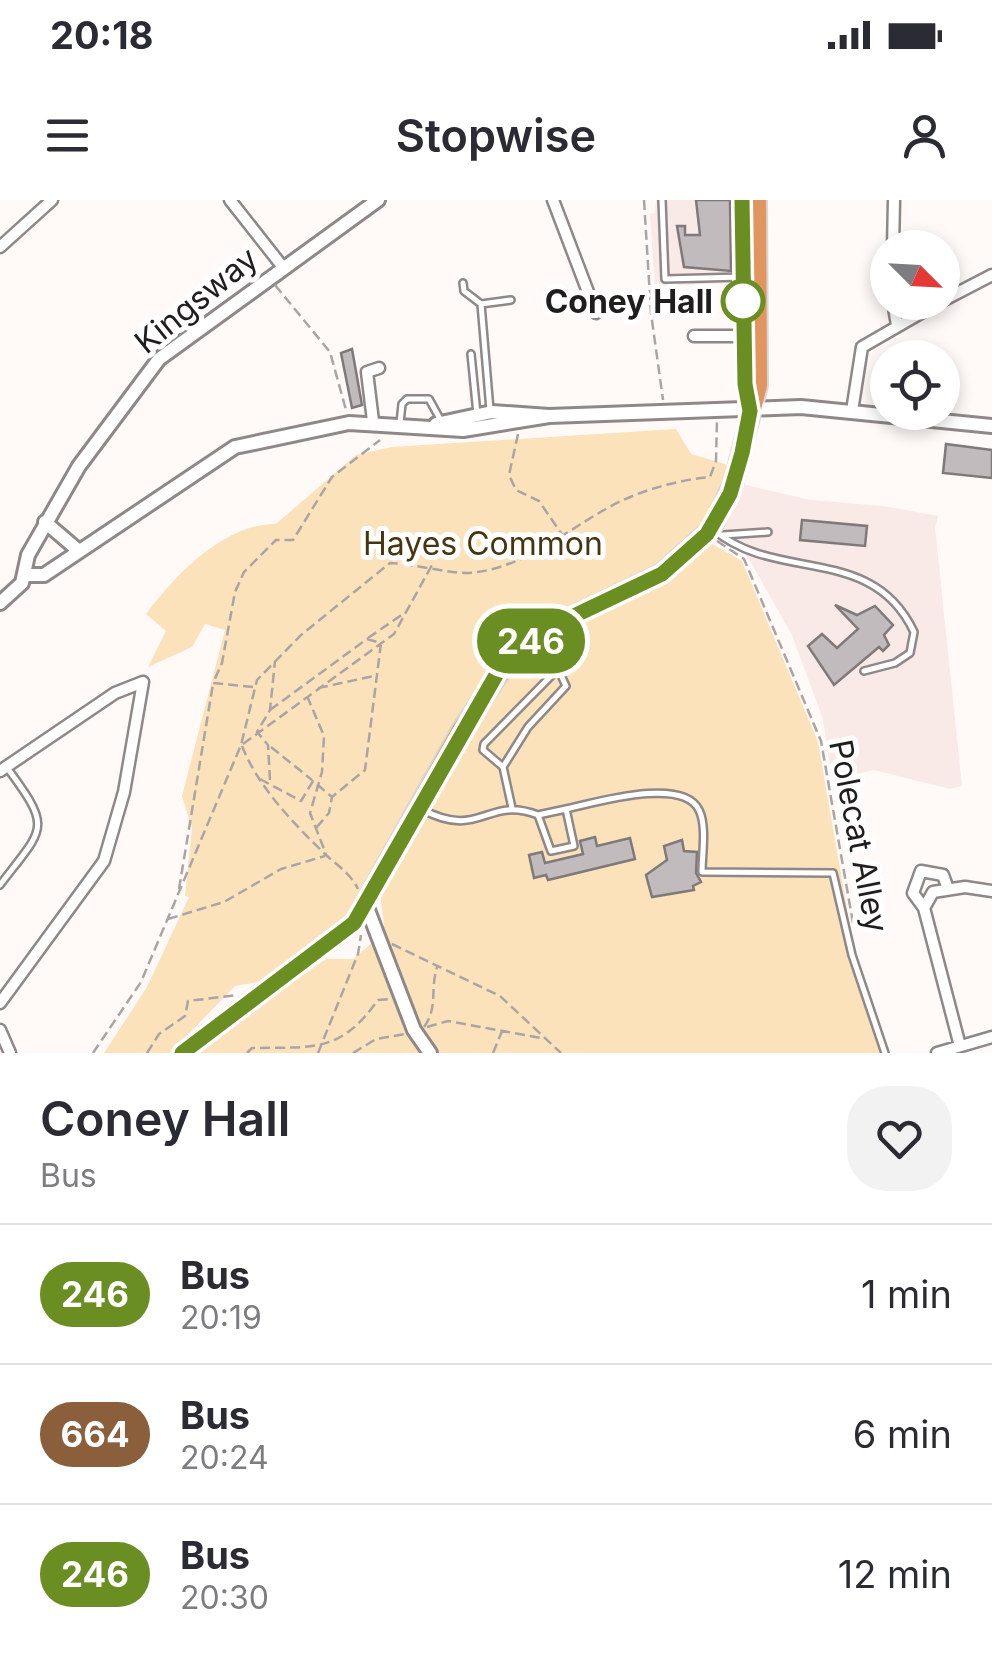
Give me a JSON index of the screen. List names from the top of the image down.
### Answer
{
  "streets": {
    "street": ["Kingsway"],
    "path": ["Polecat Alley"]
  },
  "parks": ["Hayes Common"],
  "places": ["Coney Hall"],
  "lines": ["bus line 246"],
  "north": "bottom right",
  "page": {
    "status": "20:18",
    "header": "Stopwise",
    "on_map": "246",
    "heading": ["Coney Hall", "Bus"],
    "list": [
      {
        "mark": "246",
        "name": "Bus",
        "note": "20:19",
        "value": "1 min"
      },
      {
        "mark": "664",
        "name": "Bus",
        "note": "20:24",
        "value": "6 min"
      },
      {
        "mark": "246",
        "name": "Bus",
        "note": "20:30",
        "value": "12 min"
      }
    ]
  }
}
